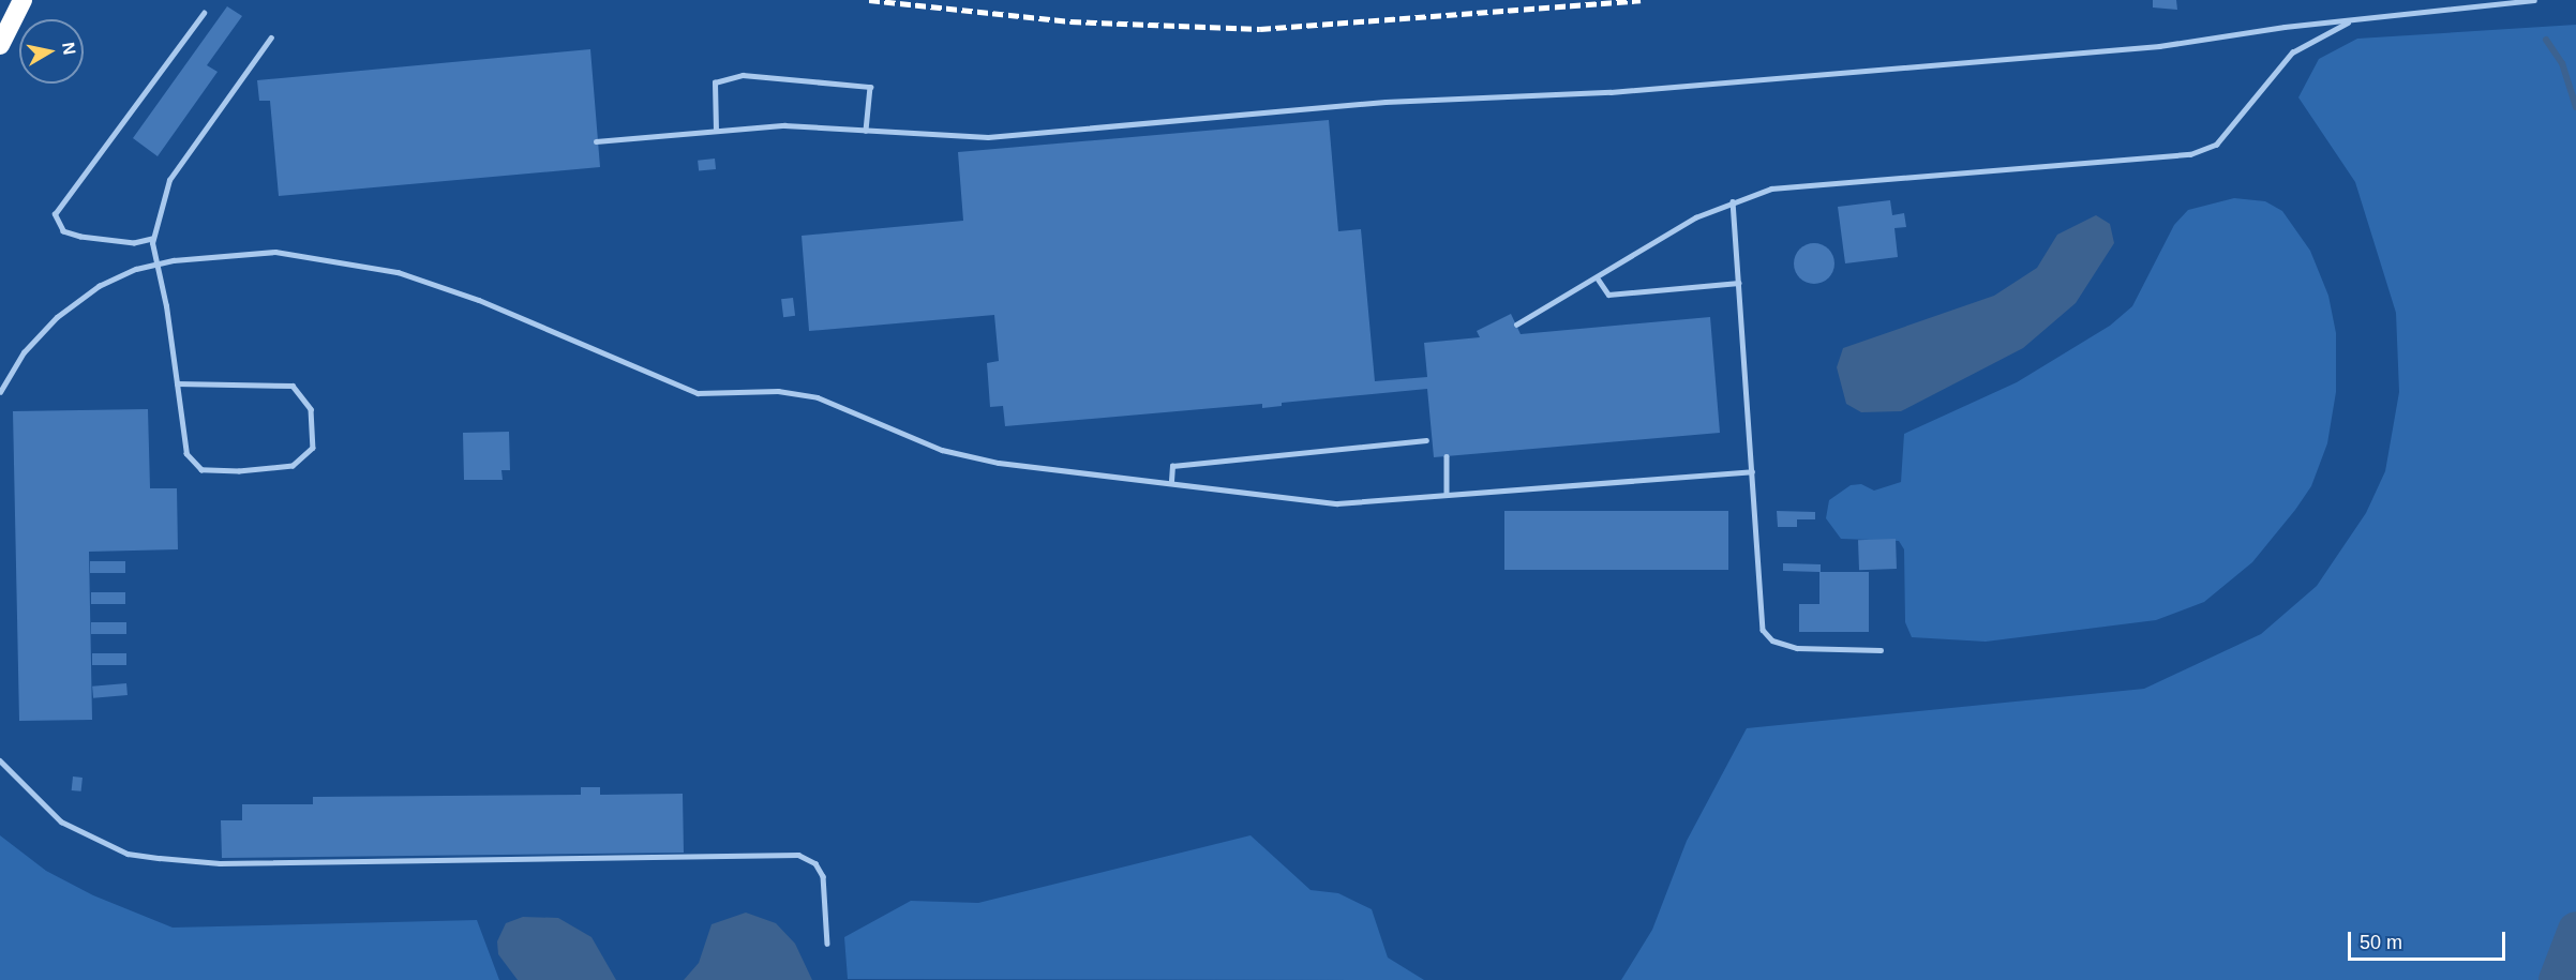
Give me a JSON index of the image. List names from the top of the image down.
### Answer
{
  "scale_bar": "50 m",
  "north": "right"
}
